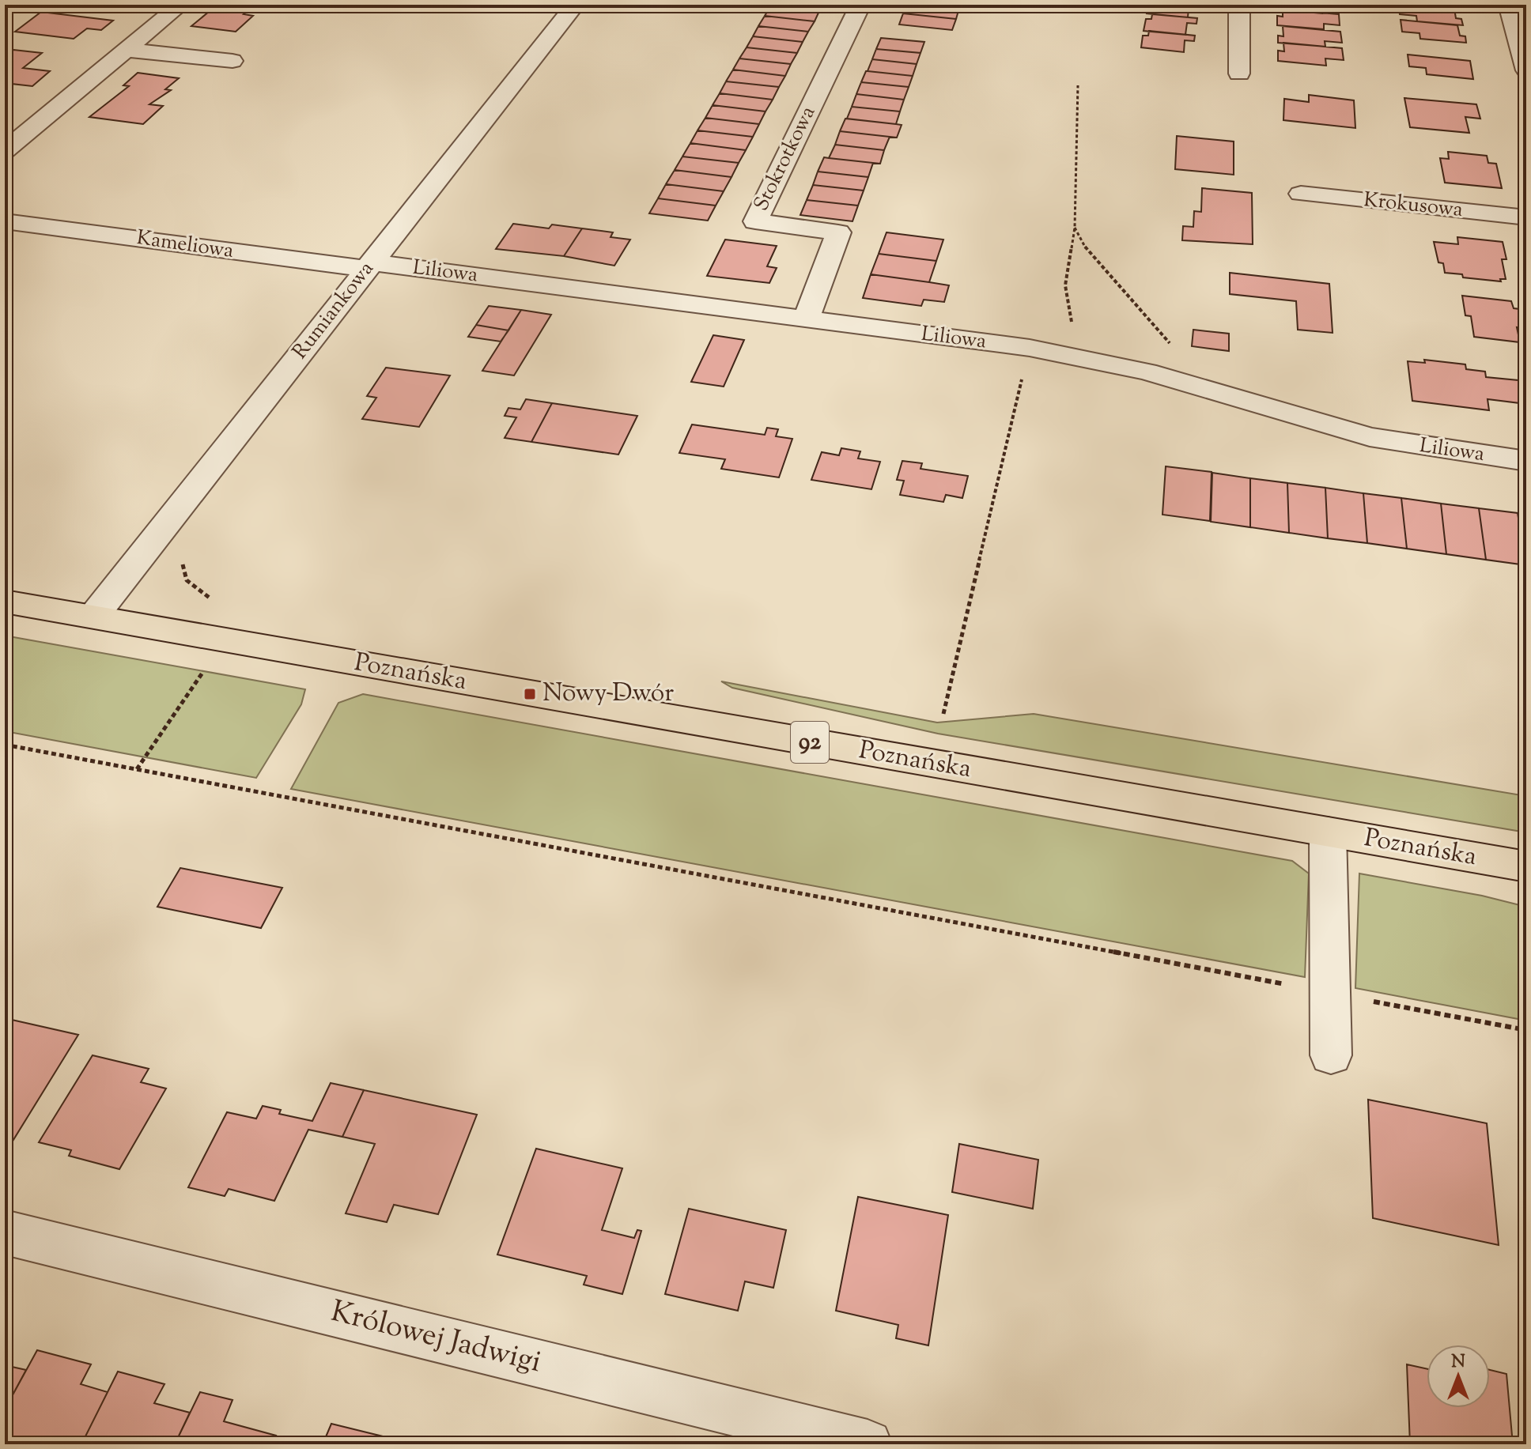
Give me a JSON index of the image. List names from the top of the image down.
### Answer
{
  "streets": {
    "main road": ["Poznańska", "92"],
    "street": [
      "Stokrotkowa",
      "Krokusowa",
      "Kameliowa",
      "Liliowa",
      "Rumiankowa",
      "Królowej Jadwigi"
    ]
  },
  "crossings": [
    ["Stokrotkowa", "Liliowa"],
    ["Kameliowa", "Liliowa"],
    ["Kameliowa", "Rumiankowa"],
    ["Liliowa", "Rumiankowa"],
    ["Rumiankowa", "Poznańska"]
  ],
  "places": {
    "transit": ["Nowy Dwór"]
  },
  "north": "top"
}
